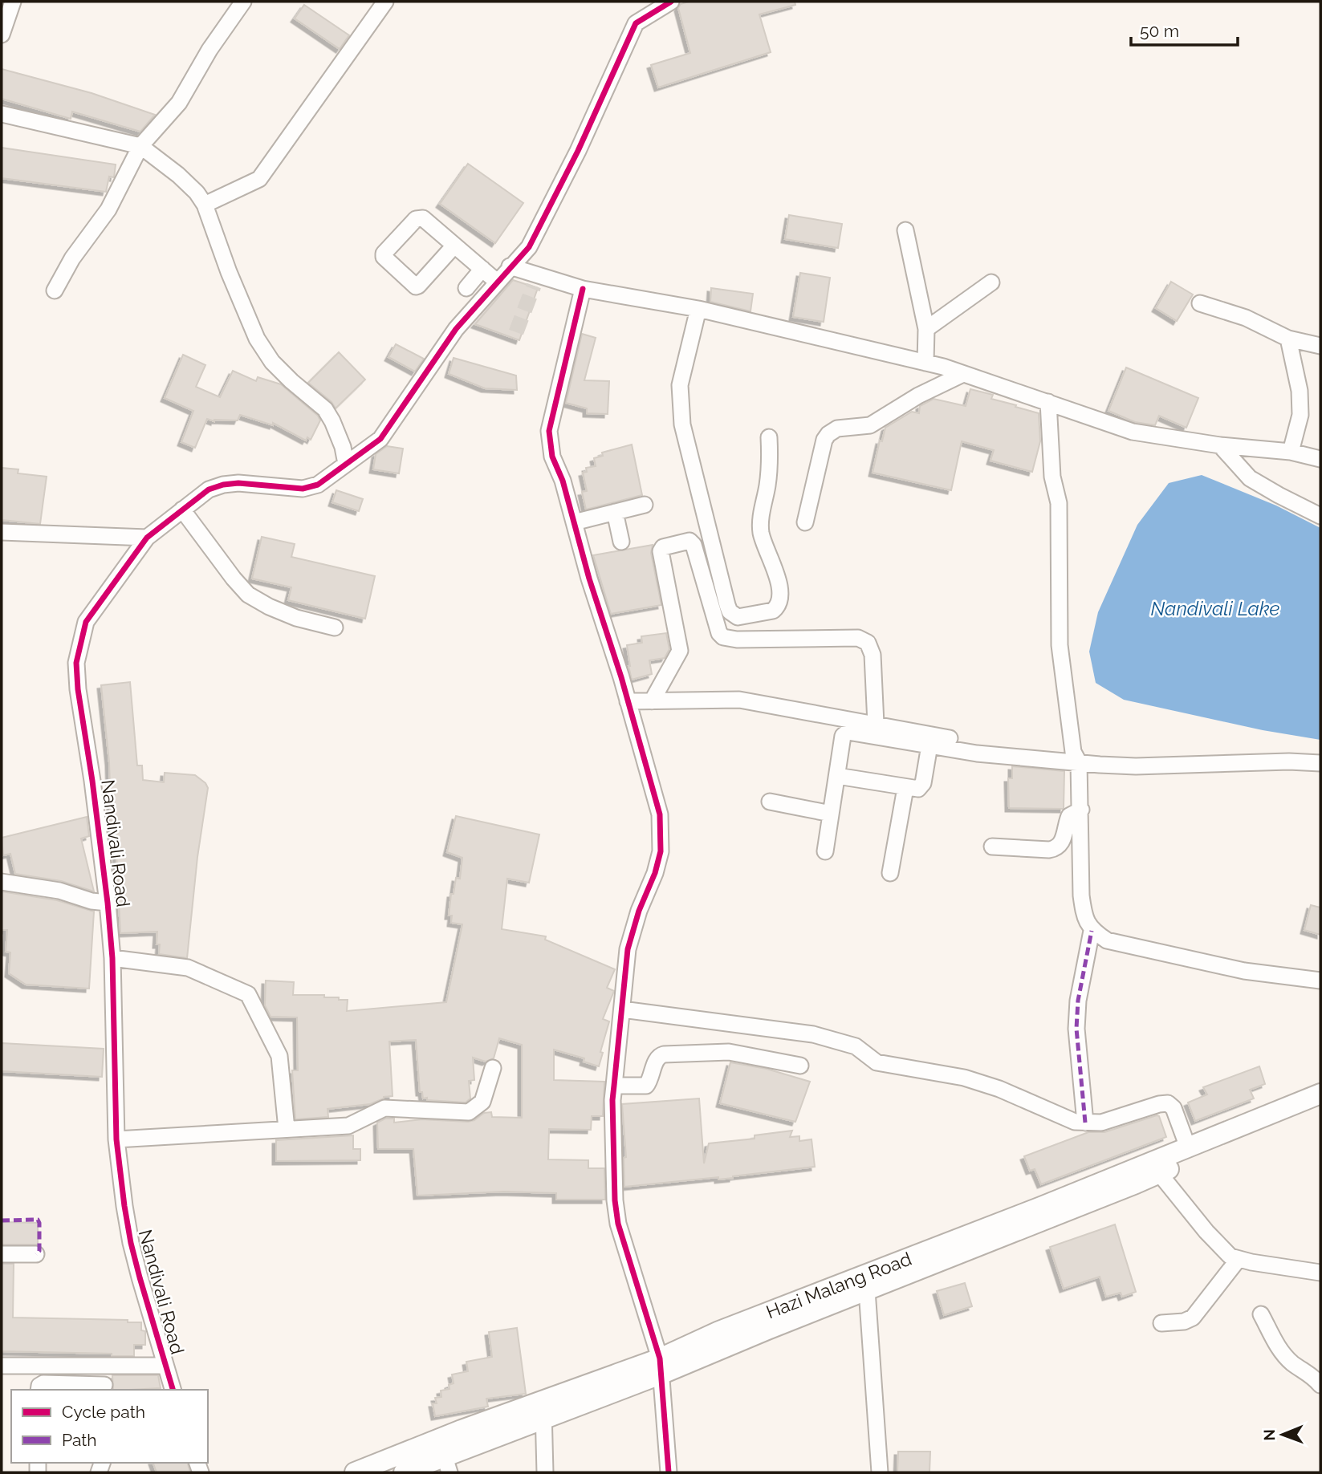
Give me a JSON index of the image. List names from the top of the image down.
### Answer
{
  "streets": {
    "main road": ["Hazi Malang Road"],
    "street": ["Nandivali Road"]
  },
  "water": ["Nandivali Lake"],
  "legend": ["Cycle path", "Path"],
  "scale_bar": "50 m",
  "north": "left"
}
